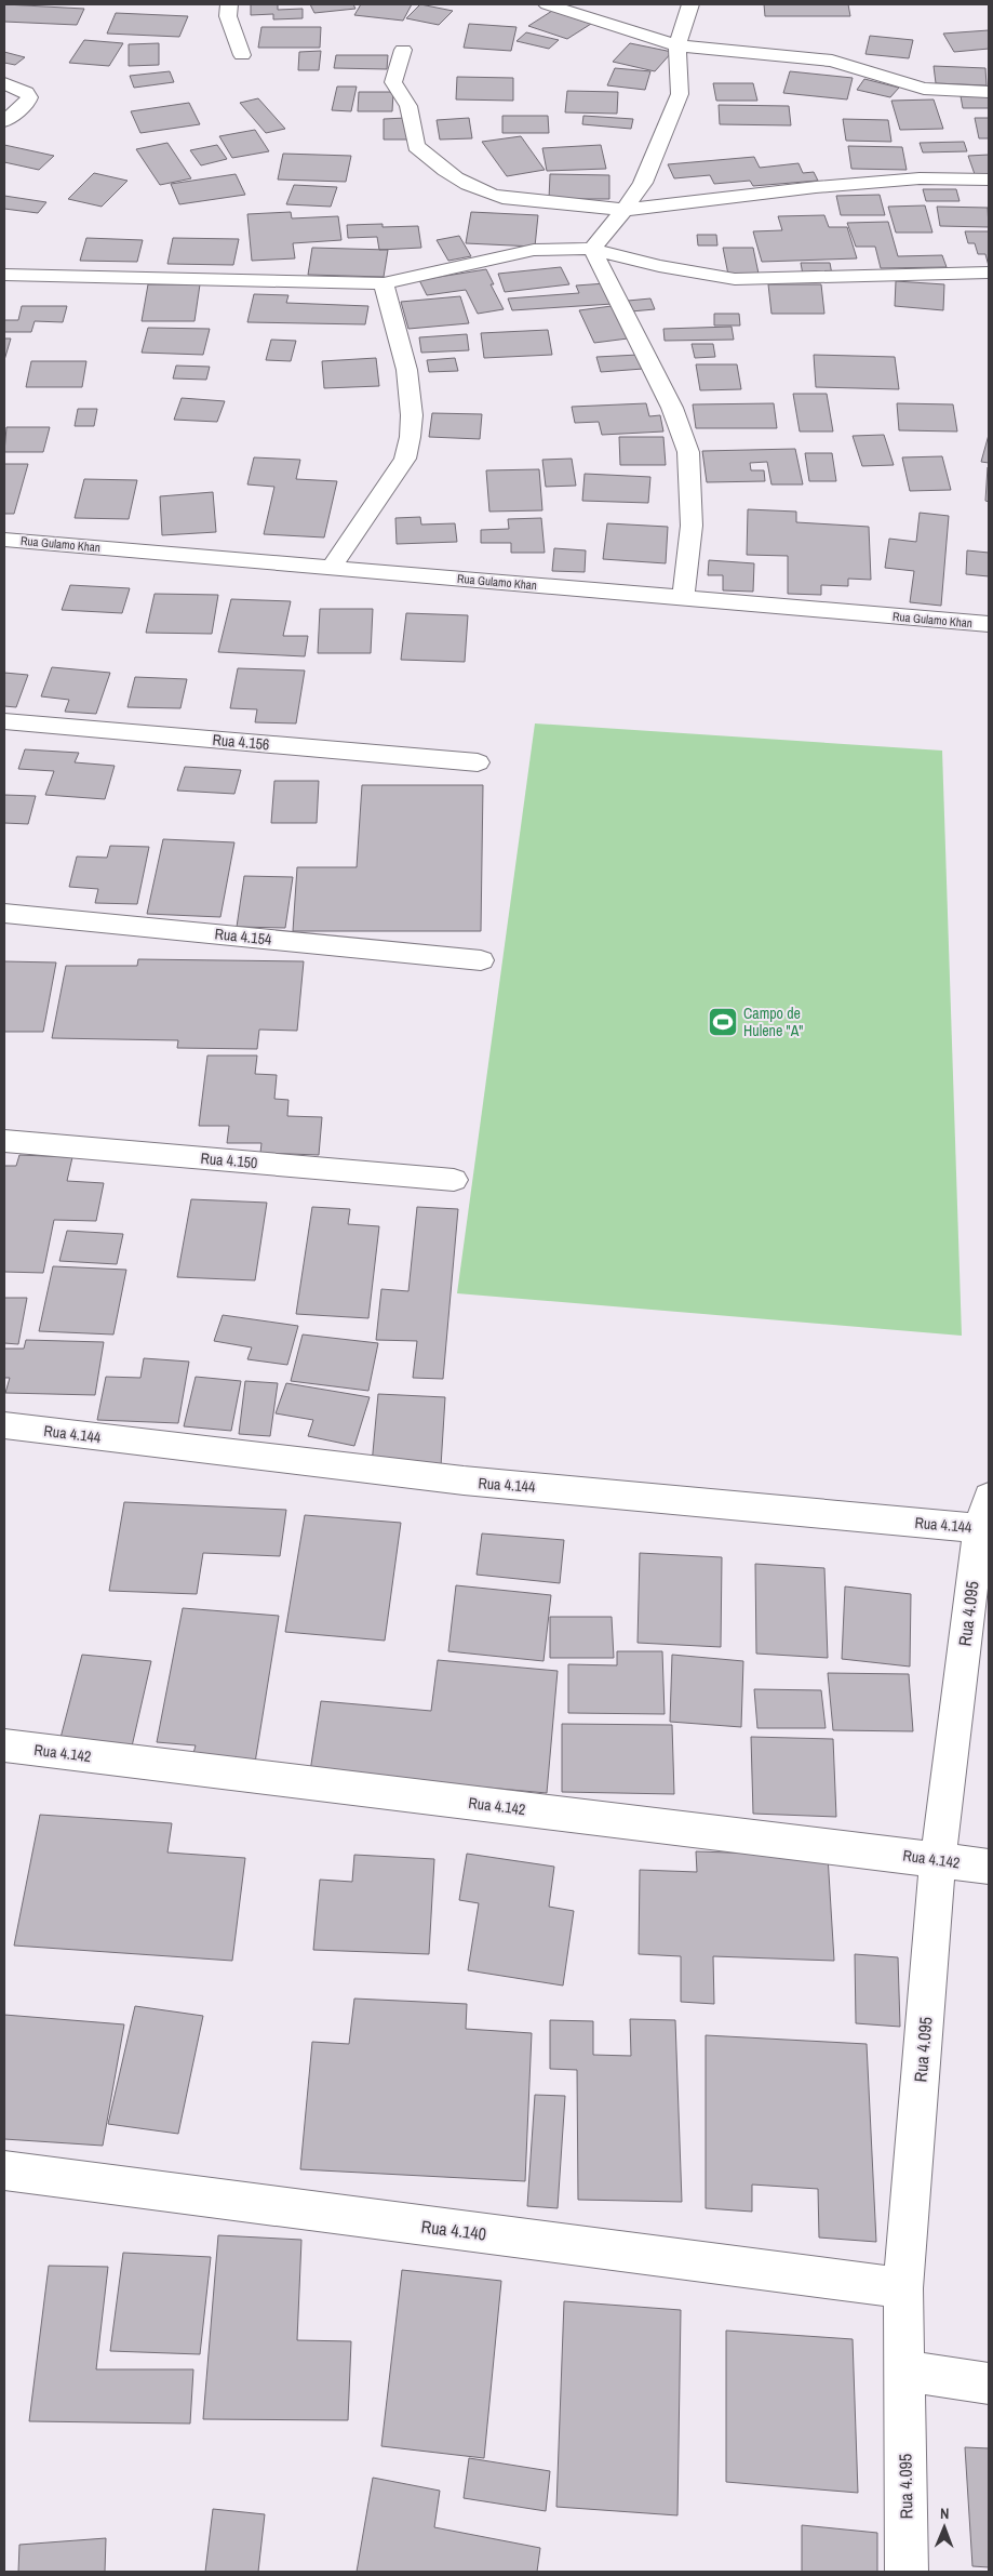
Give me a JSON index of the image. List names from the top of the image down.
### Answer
{
  "streets": {
    "street": [
      "Rua Gulamo Khan",
      "Rua 4.156",
      "Rua 4.154",
      "Rua 4.150",
      "Rua 4.144",
      "Rua 4.095",
      "Rua 4.142",
      "Rua 4.140"
    ]
  },
  "crossings": [
    ["Rua 4.144", "Rua 4.095"],
    ["Rua 4.095", "Rua 4.142"],
    ["Rua 4.095", "Rua 4.140"]
  ],
  "places": {
    "sports": ["Campo de Hulene \"A\""]
  },
  "north": "top"
}
